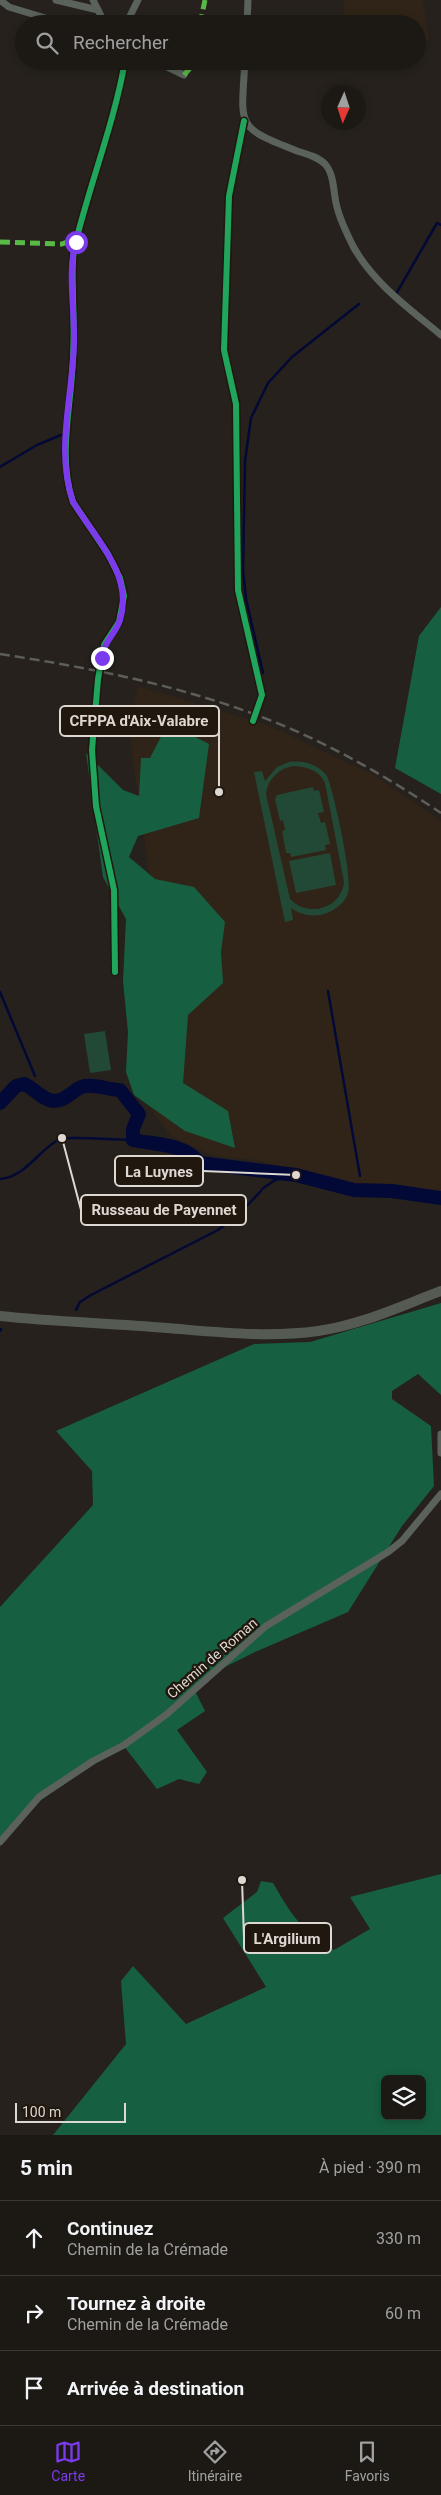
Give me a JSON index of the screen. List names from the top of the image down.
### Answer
{
  "streets": {
    "street": ["Chemin de Roman"]
  },
  "places": [
    "CFPPA d'Aix-Valabre",
    "Russeau de Payennet",
    "La Luynes",
    "L'Argilium"
  ],
  "scale_bar": "100 m",
  "north": "bottom",
  "page": {
    "search": "Rechercher",
    "scale": "100 m",
    "heading": ["5 min", "À pied · 390 m"],
    "list": [
      ["Continuez", "Chemin de la Crémade", "330 m"],
      ["Tournez à droite", "Chemin de la Crémade", "60 m"],
      "Arrivée à destination"
    ],
    "nav": ["Carte", "Itinéraire", "Favoris"]
  }
}
